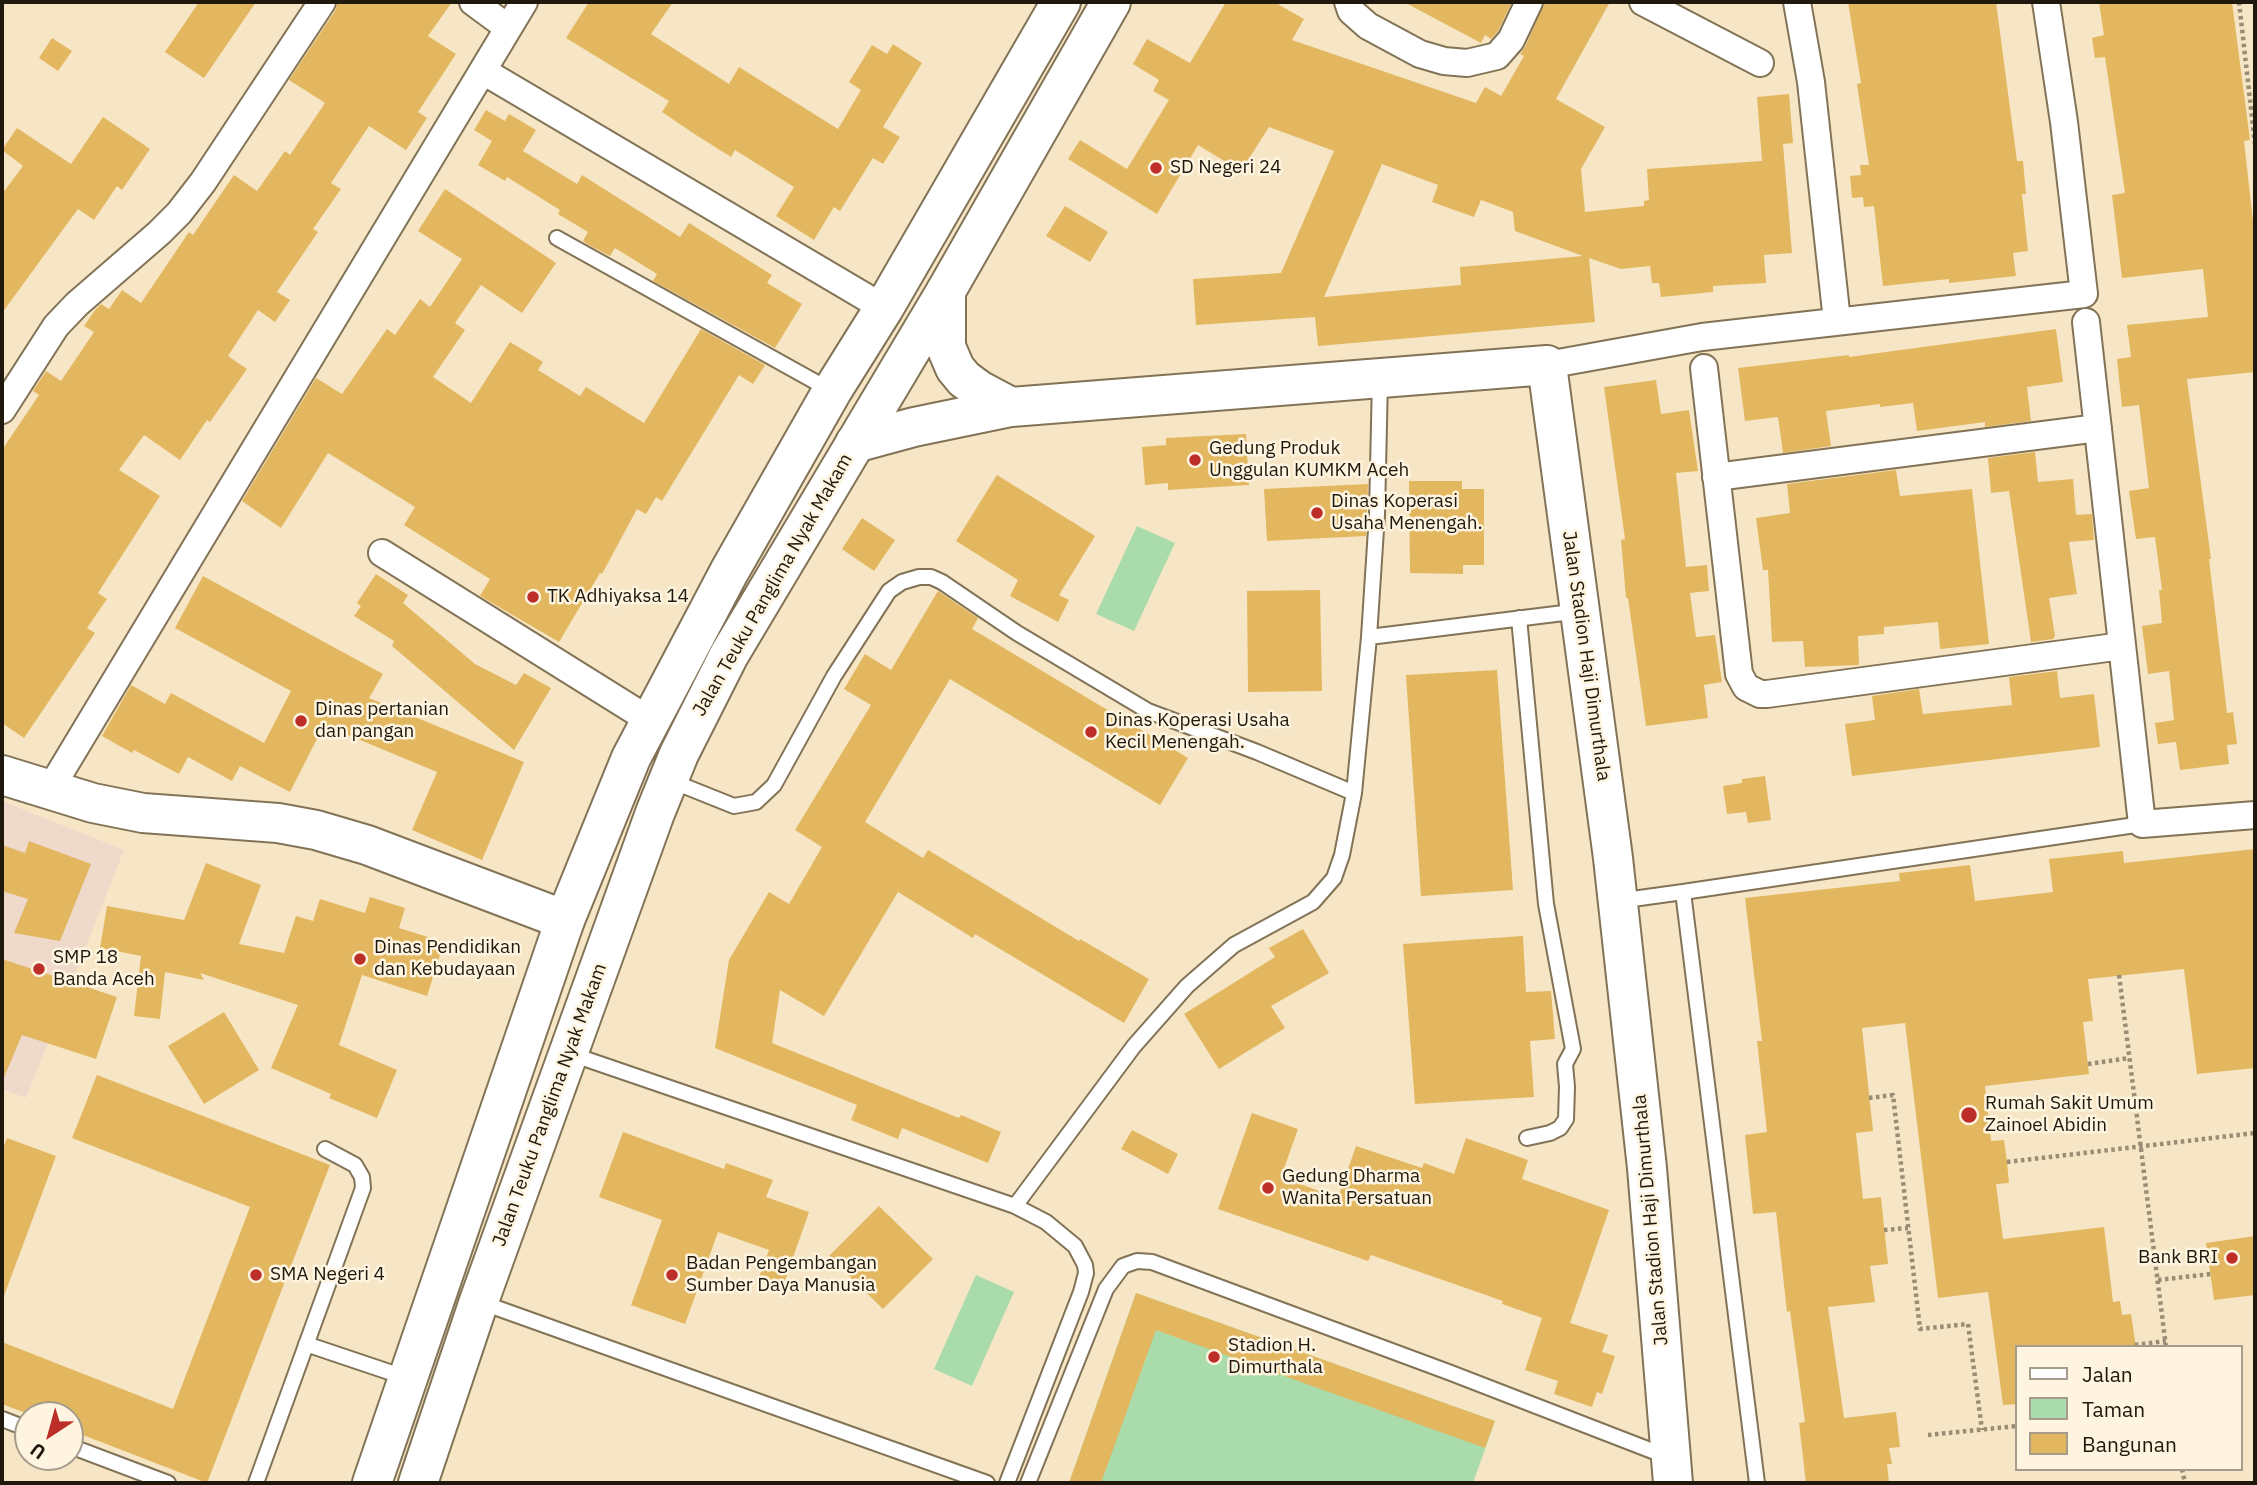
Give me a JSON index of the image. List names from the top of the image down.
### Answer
{
  "streets": {
    "main road": ["Jalan Teuku Panglima Nyak Makam", "Jalan Stadion Haji Dimurthala"]
  },
  "places": [
    "SD Negeri 24",
    "Gedung Produk Unggulan KUMKM Aceh",
    "Dinas Koperasi Usaha Menengah.",
    "TK Adhiyaksa 14",
    "Dinas pertanian dan pangan",
    "Dinas Koperasi Usaha Kecil Menengah.",
    "Dinas Pendidikan dan Kebudayaan",
    "SMP 18 Banda Aceh",
    "Rumah Sakit Umum Zainoel Abidin",
    "Gedung Dharma Wanita Persatuan",
    "Bank BRI",
    "SMA Negeri 4",
    "Badan Pengembangan Sumber Daya Manusia",
    "Stadion H. Dimurthala"
  ],
  "legend": ["Jalan", "Taman", "Bangunan"],
  "north": "bottom left"
}
